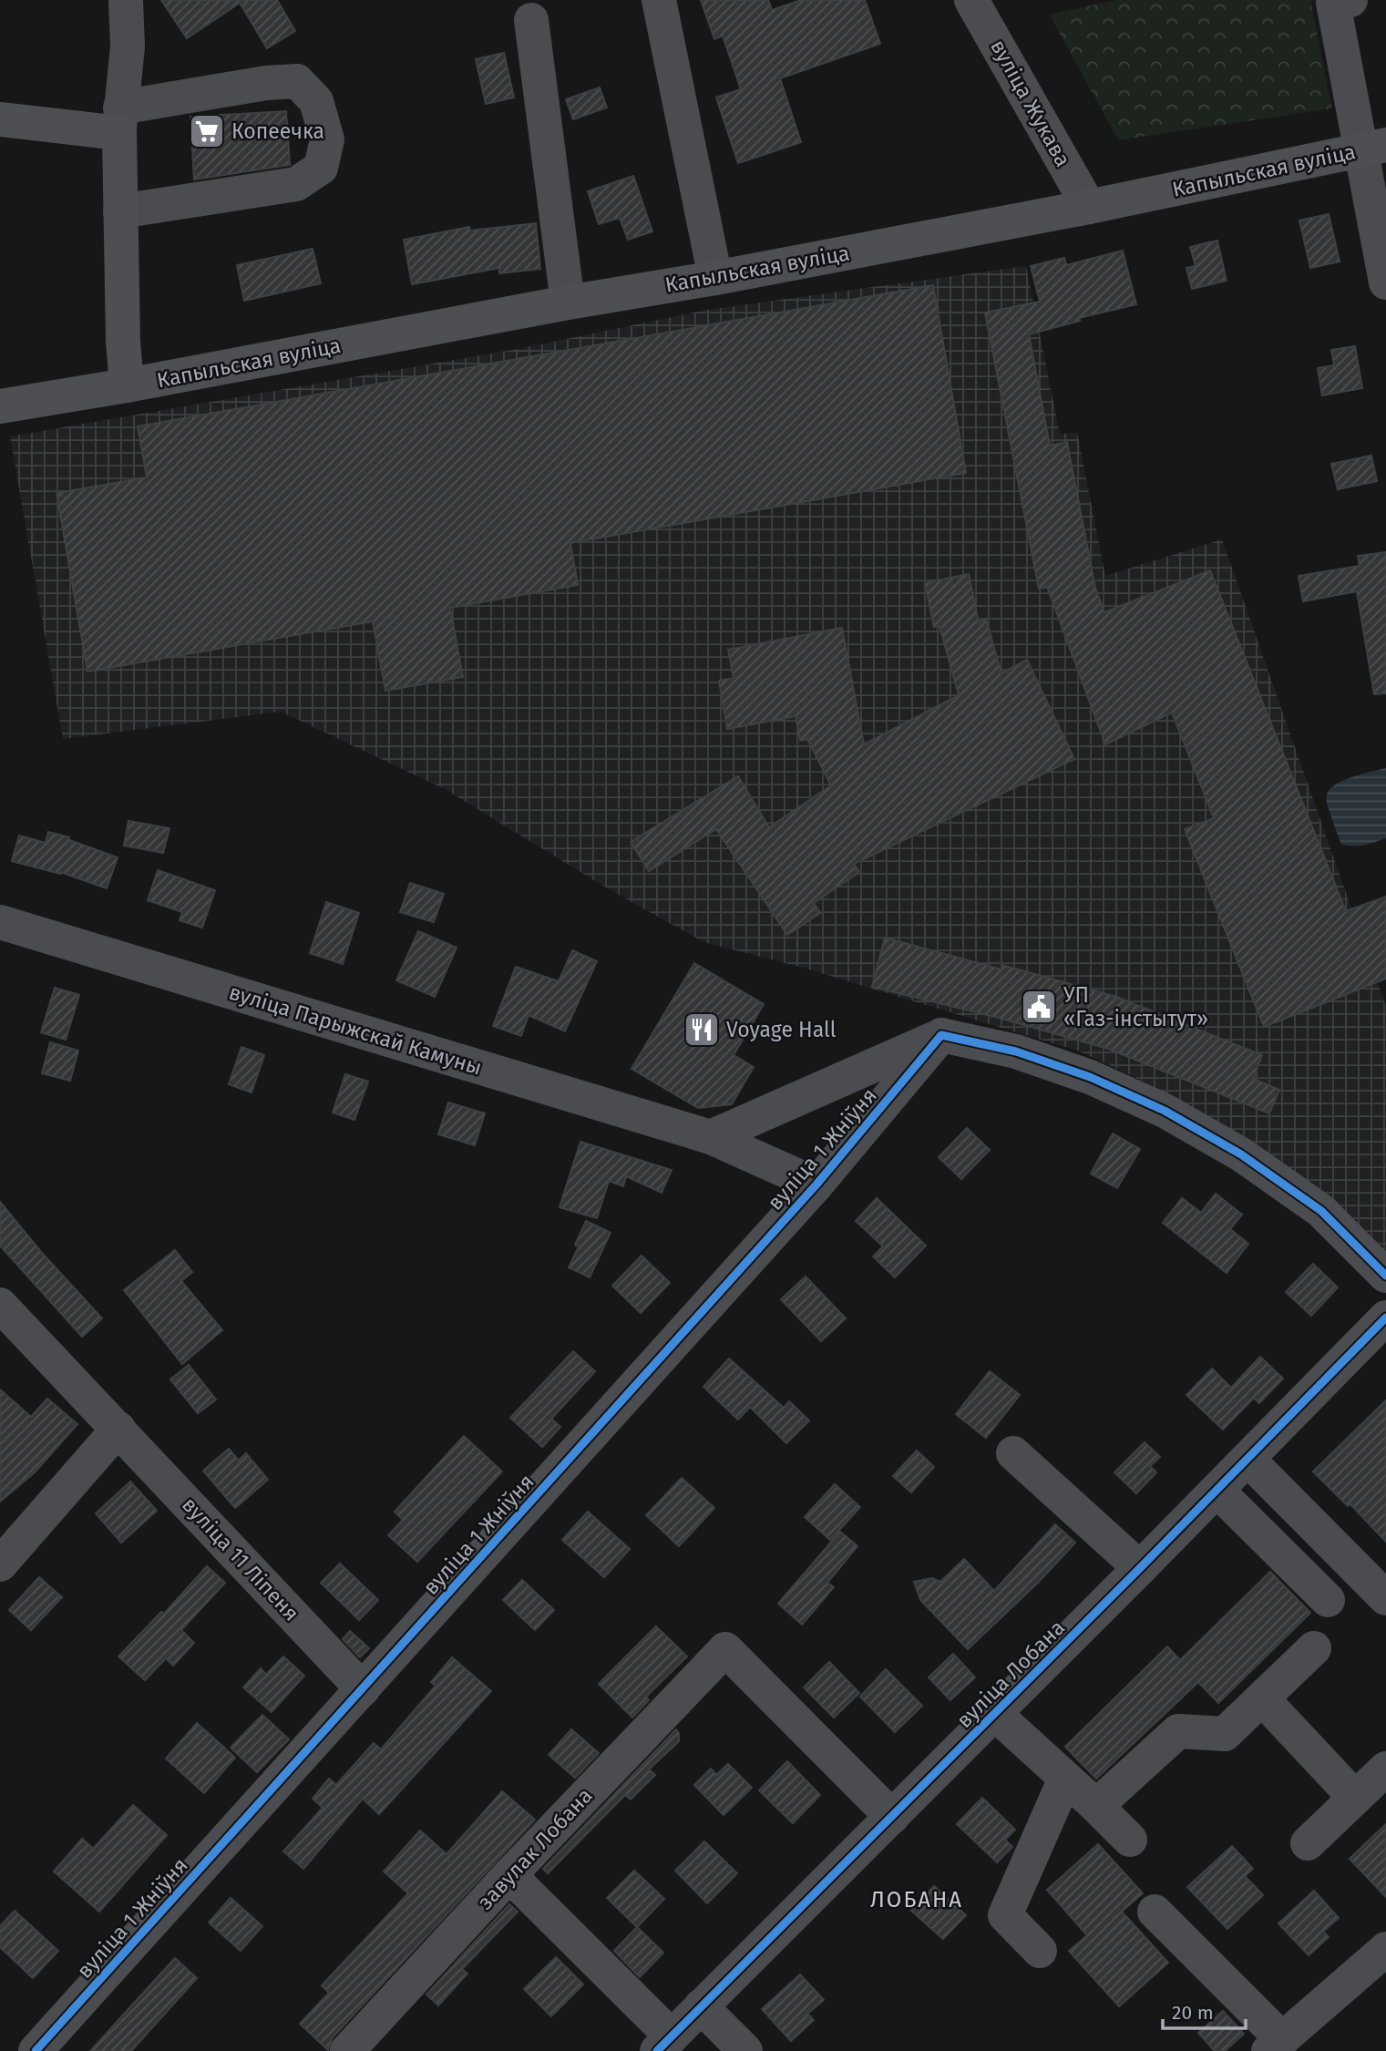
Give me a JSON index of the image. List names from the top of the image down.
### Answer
{
  "streets": {
    "main road": ["Капыльская вуліца"],
    "street": [
      "вуліца Жукава",
      "вуліца Парыжскай Камуны",
      "вуліца 1 Жніўня",
      "вуліца 11 Ліпеня",
      "вуліца Лобана",
      "завулак Лобана"
    ]
  },
  "crossings": [
    ["вуліца Жукава", "Капыльская вуліца"],
    ["вуліца Парыжскай Камуны", "вуліца 1 Жніўня"],
    ["вуліца 1 Жніўня", "вуліца 11 Ліпеня"],
    ["вуліца Лобана", "завулак Лобана"]
  ],
  "districts": ["ЛОБАНА"],
  "places": {
    "supermarket": ["Копеечка"],
    "public building": ["УП «Газ-інстытут»"],
    "restaurant": ["Voyage Hall"]
  },
  "scale_bar": "20 m"
}
